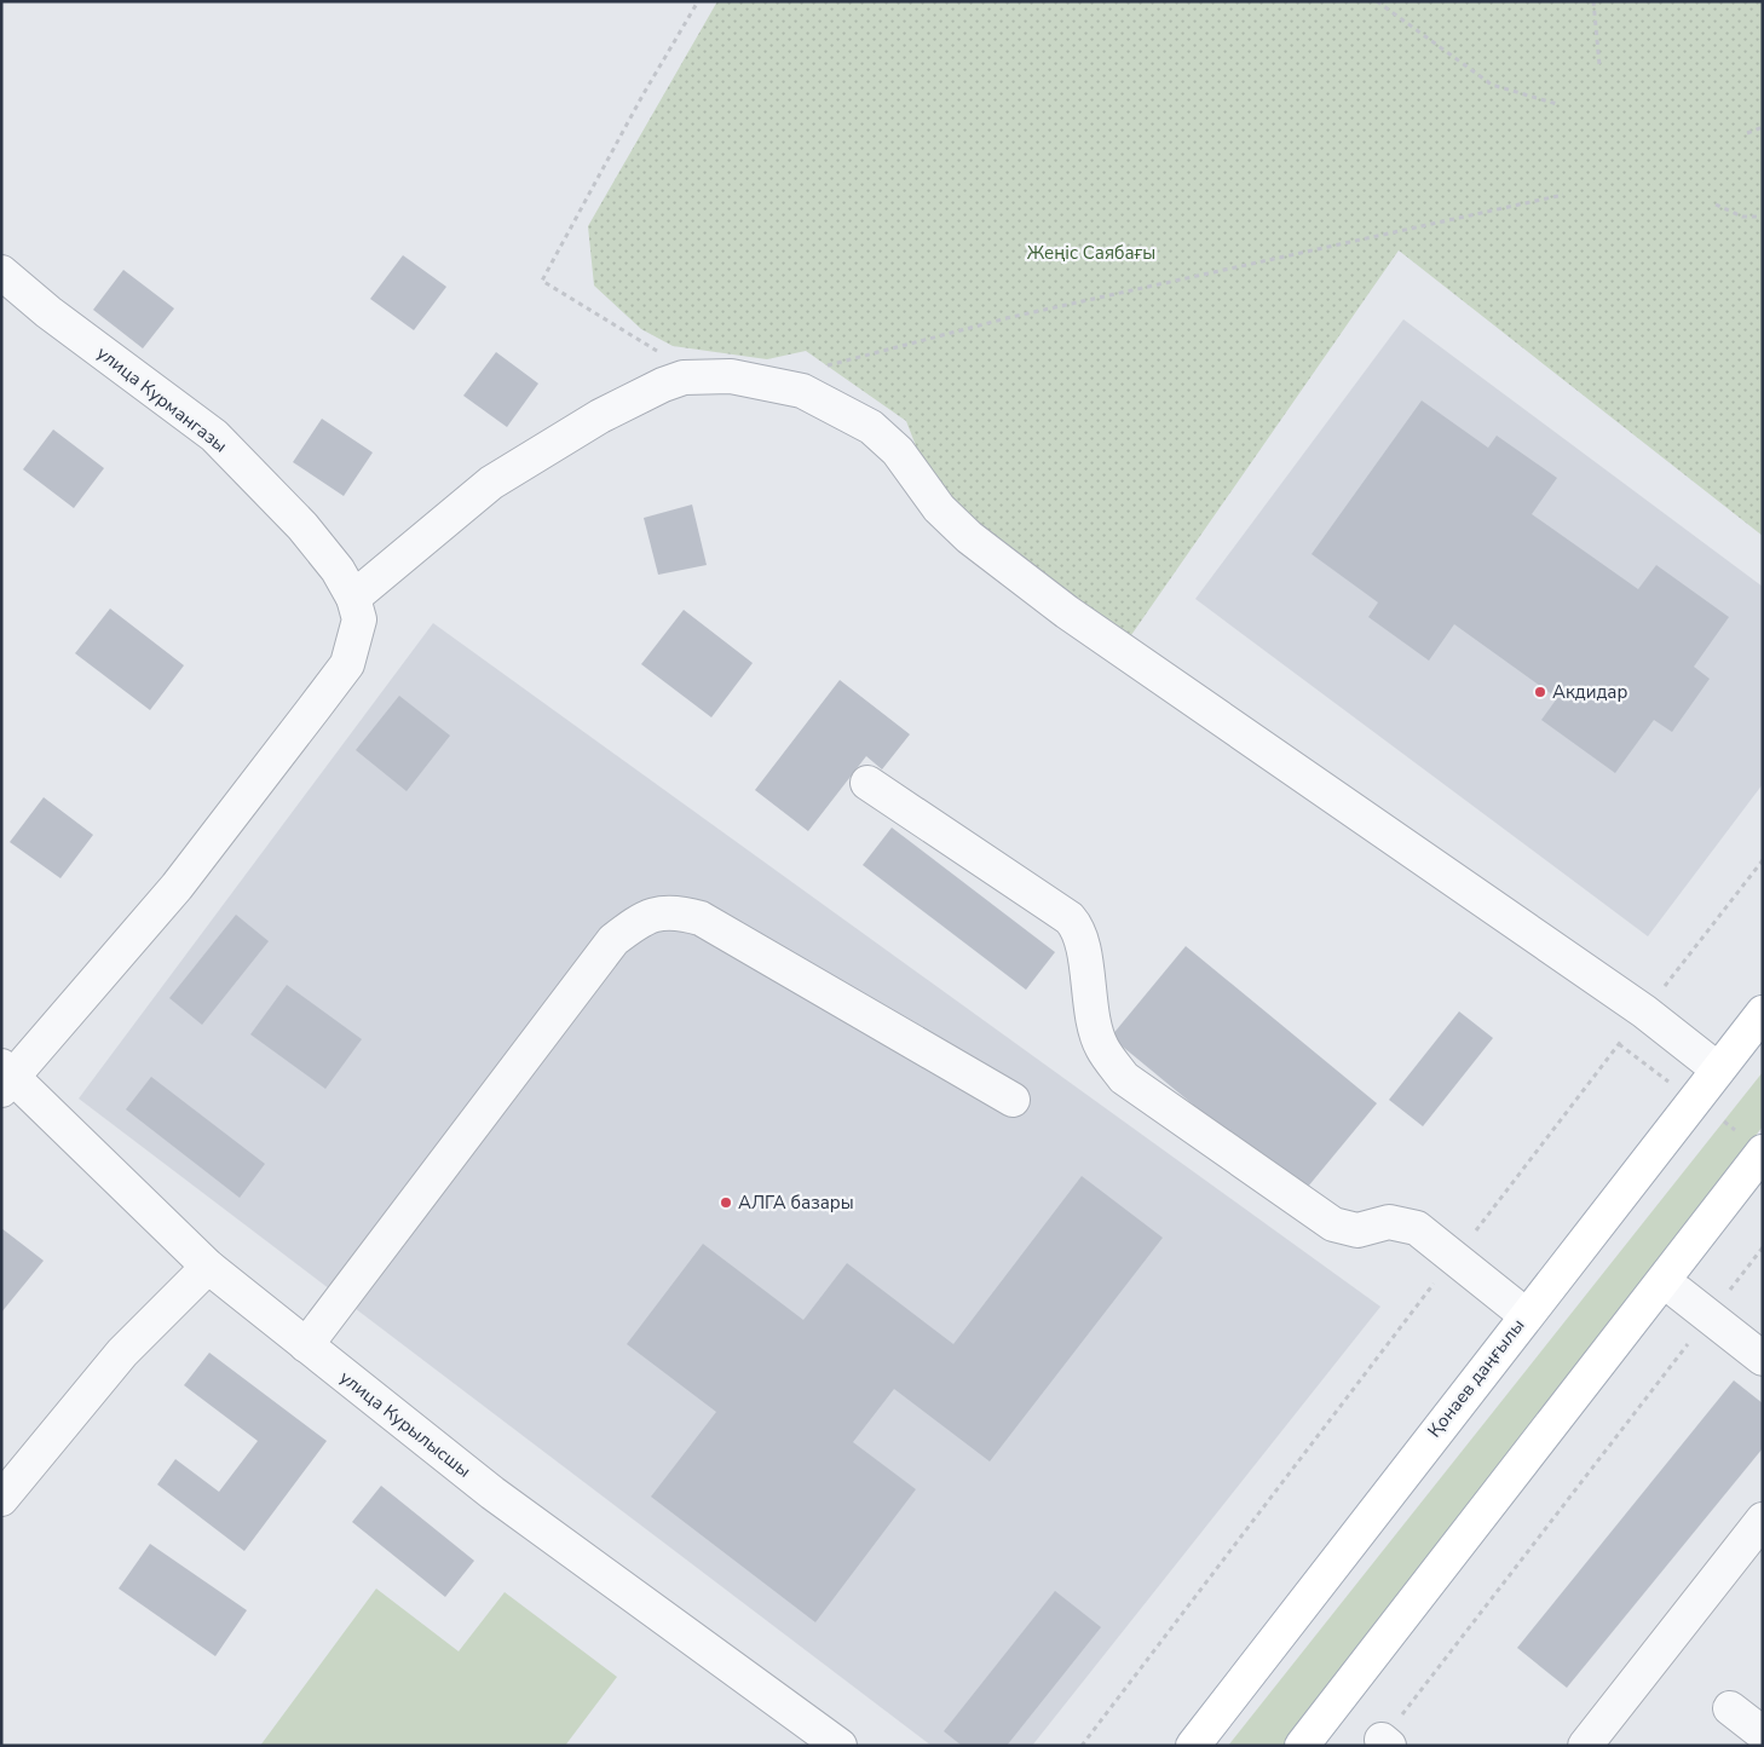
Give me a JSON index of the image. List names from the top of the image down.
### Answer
{
  "streets": {
    "main road": ["Қонаев даңғылы"],
    "street": ["улица Курмангазы", "улица Курылысшы"]
  },
  "parks": ["Жеңіс Саябағы"],
  "places": ["Акдидар", "АЛГА базары"]
}
